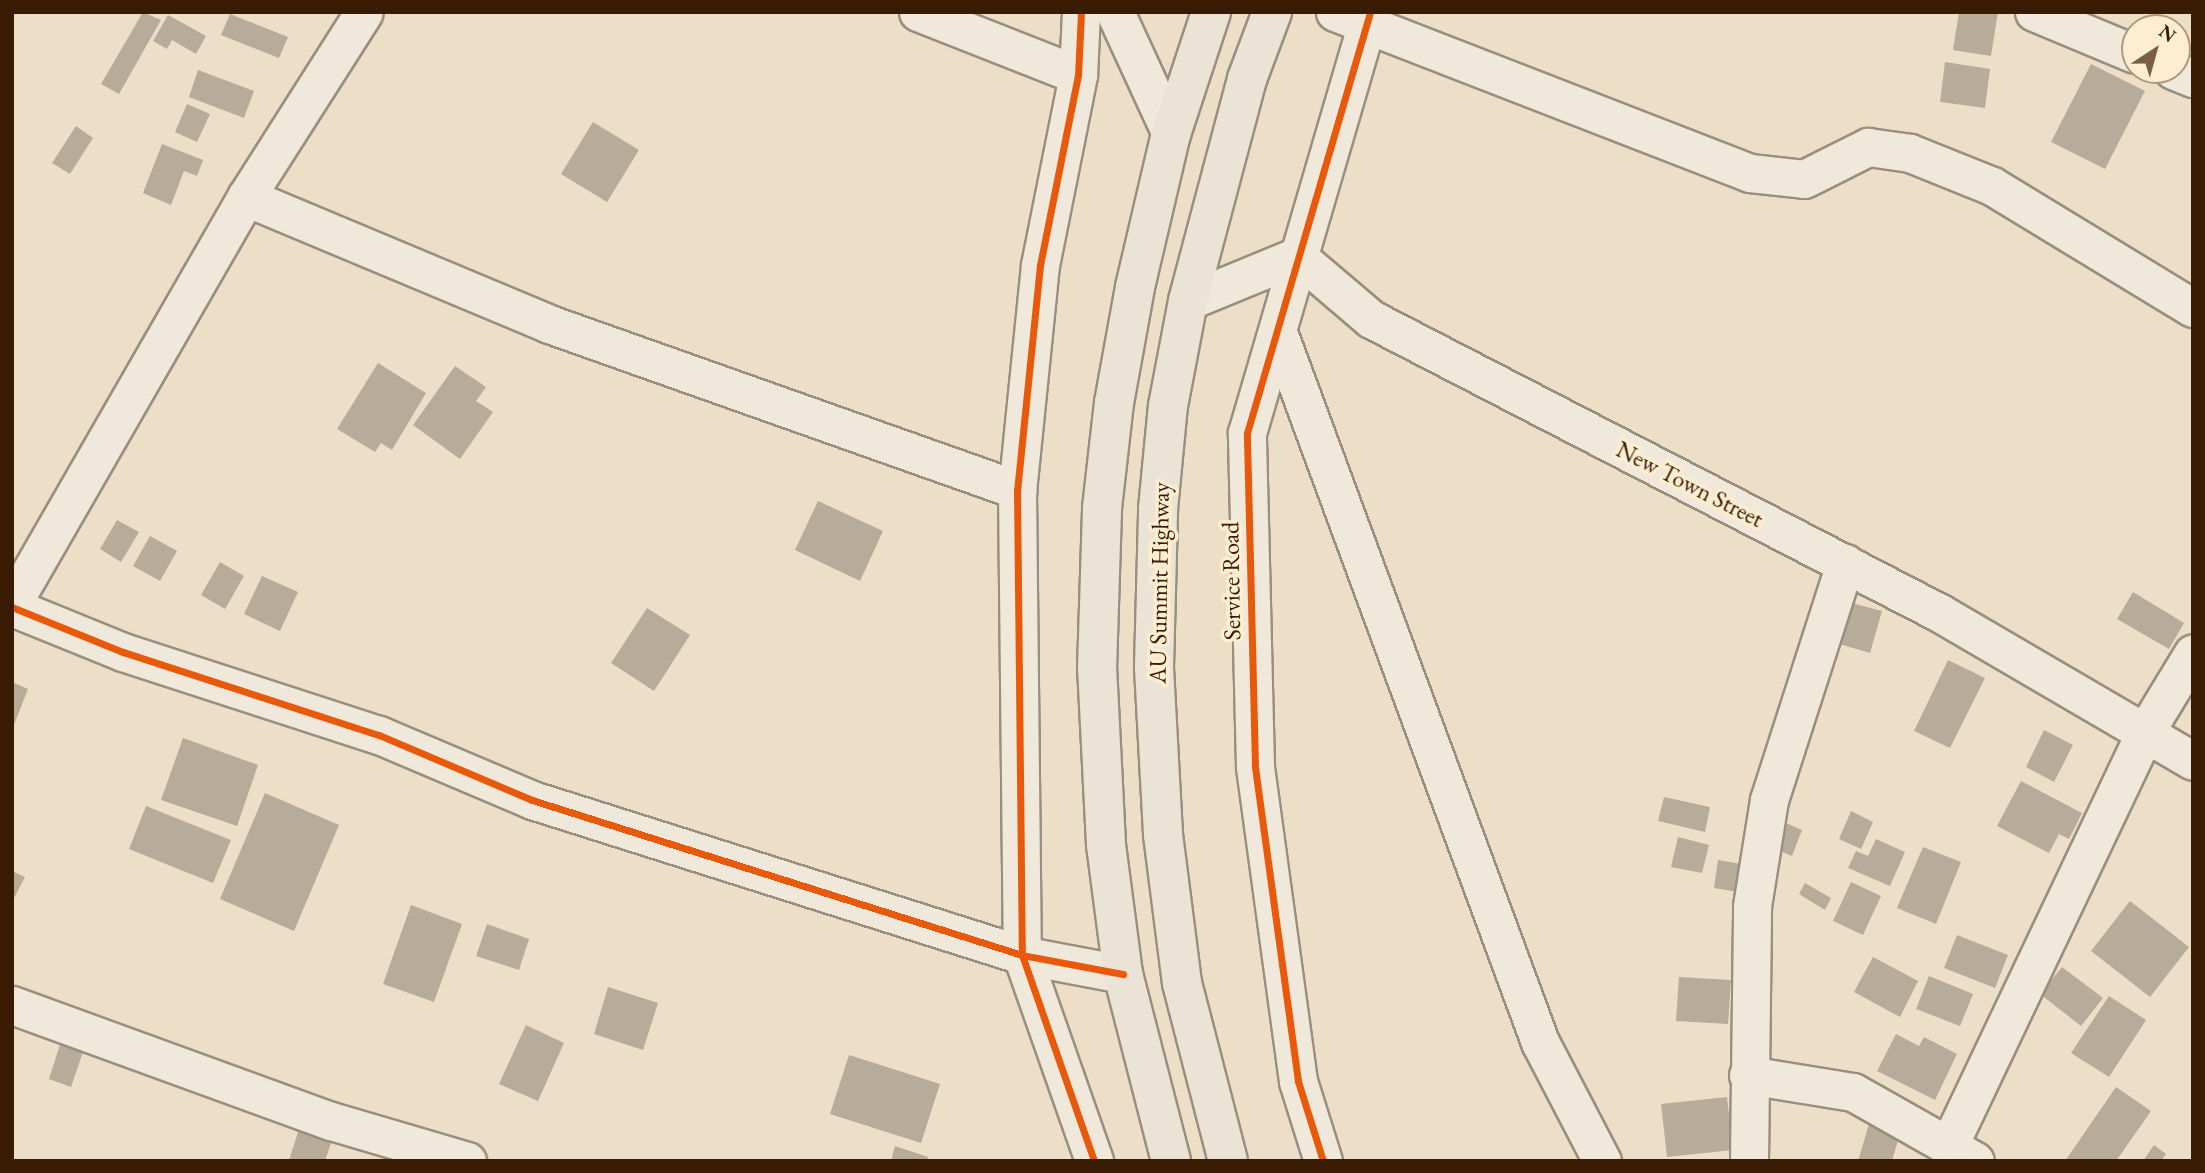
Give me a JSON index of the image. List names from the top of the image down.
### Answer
{
  "streets": {
    "main road": ["AU Summit Highway"],
    "street": ["New Town Street", "Service Road"]
  },
  "crossings": [
    ["New Town Street", "Service Road"]
  ],
  "north": "top right"
}
